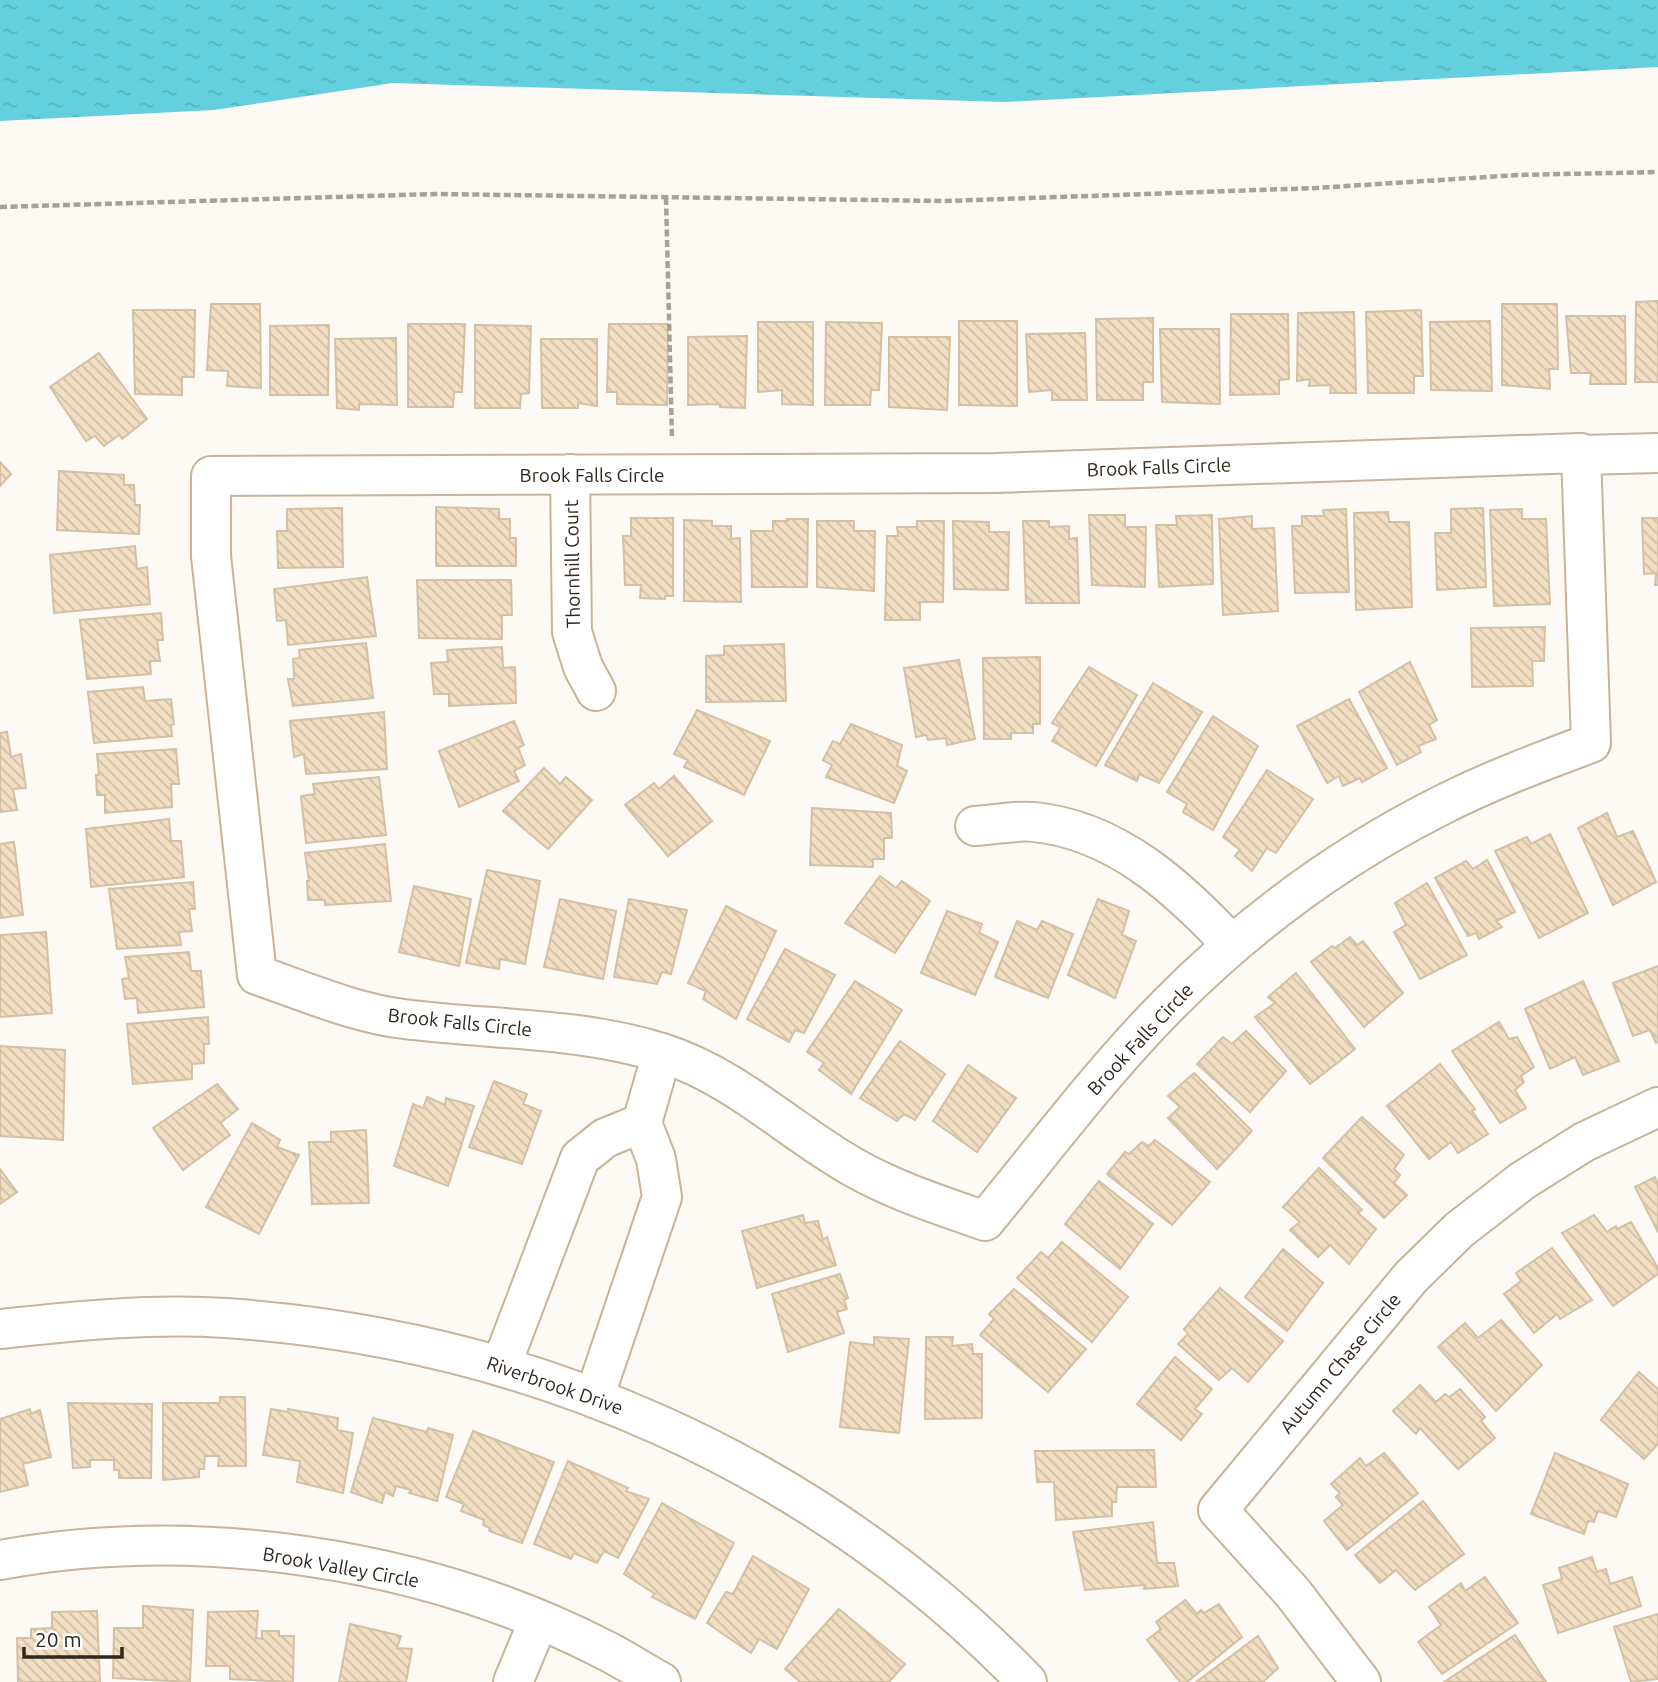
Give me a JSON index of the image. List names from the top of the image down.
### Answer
{
  "streets": {
    "street": [
      "Brook Falls Circle",
      "Thornhill Court",
      "Autumn Chase Circle",
      "Riverbrook Drive",
      "Brook Valley Circle"
    ]
  },
  "crossings": [
    ["Brook Falls Circle", "Thornhill Court"]
  ],
  "scale_bar": "20 m"
}
